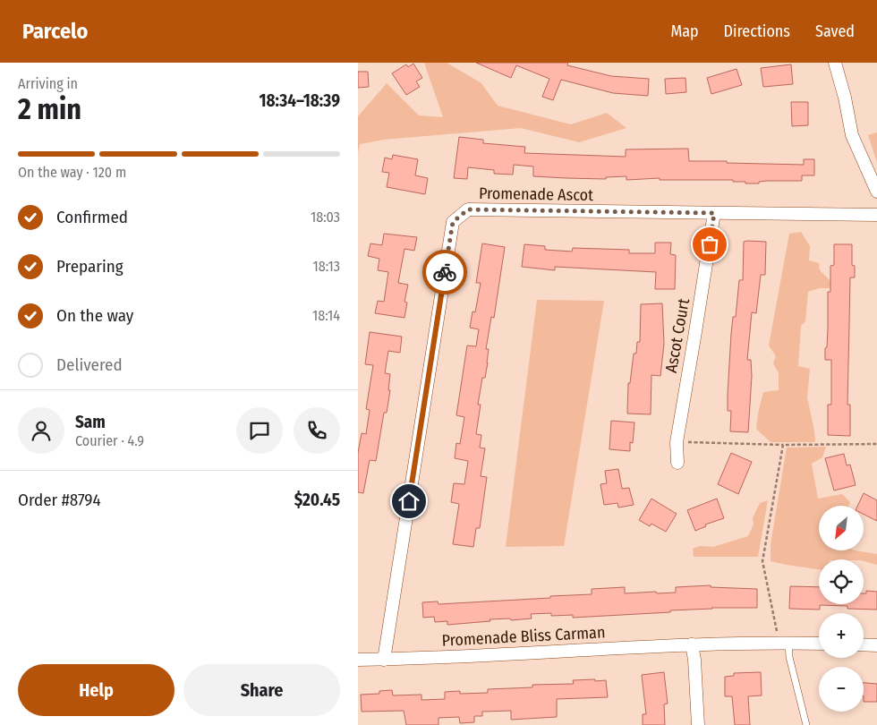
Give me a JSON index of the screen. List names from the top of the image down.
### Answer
{
  "streets": {
    "street": ["Promenade Ascot", "Ascot Court", "Promenade Bliss Carman"]
  },
  "crossings": [
    ["Promenade Ascot", "Ascot Court"],
    ["Promenade Ascot", "Promenade Bliss Carman"]
  ],
  "north": "bottom left",
  "page": {
    "header": "Parcelo",
    "nav": ["Map", "Directions", "Saved"],
    "heading": ["2 min", "Arriving in", "18:34–18:39"],
    "panel": [
      "Sam",
      "Courier · 4.9",
      "Order #8794",
      "$20.45"
    ],
    "bar": "On the way · 120 m",
    "list": [
      ["Confirmed", "18:03"],
      ["Preparing", "18:13"],
      ["On the way", "18:14"],
      "Delivered"
    ],
    "map_buttons": ["+", "−"],
    "buttons": ["Help", "Share"]
  }
}
